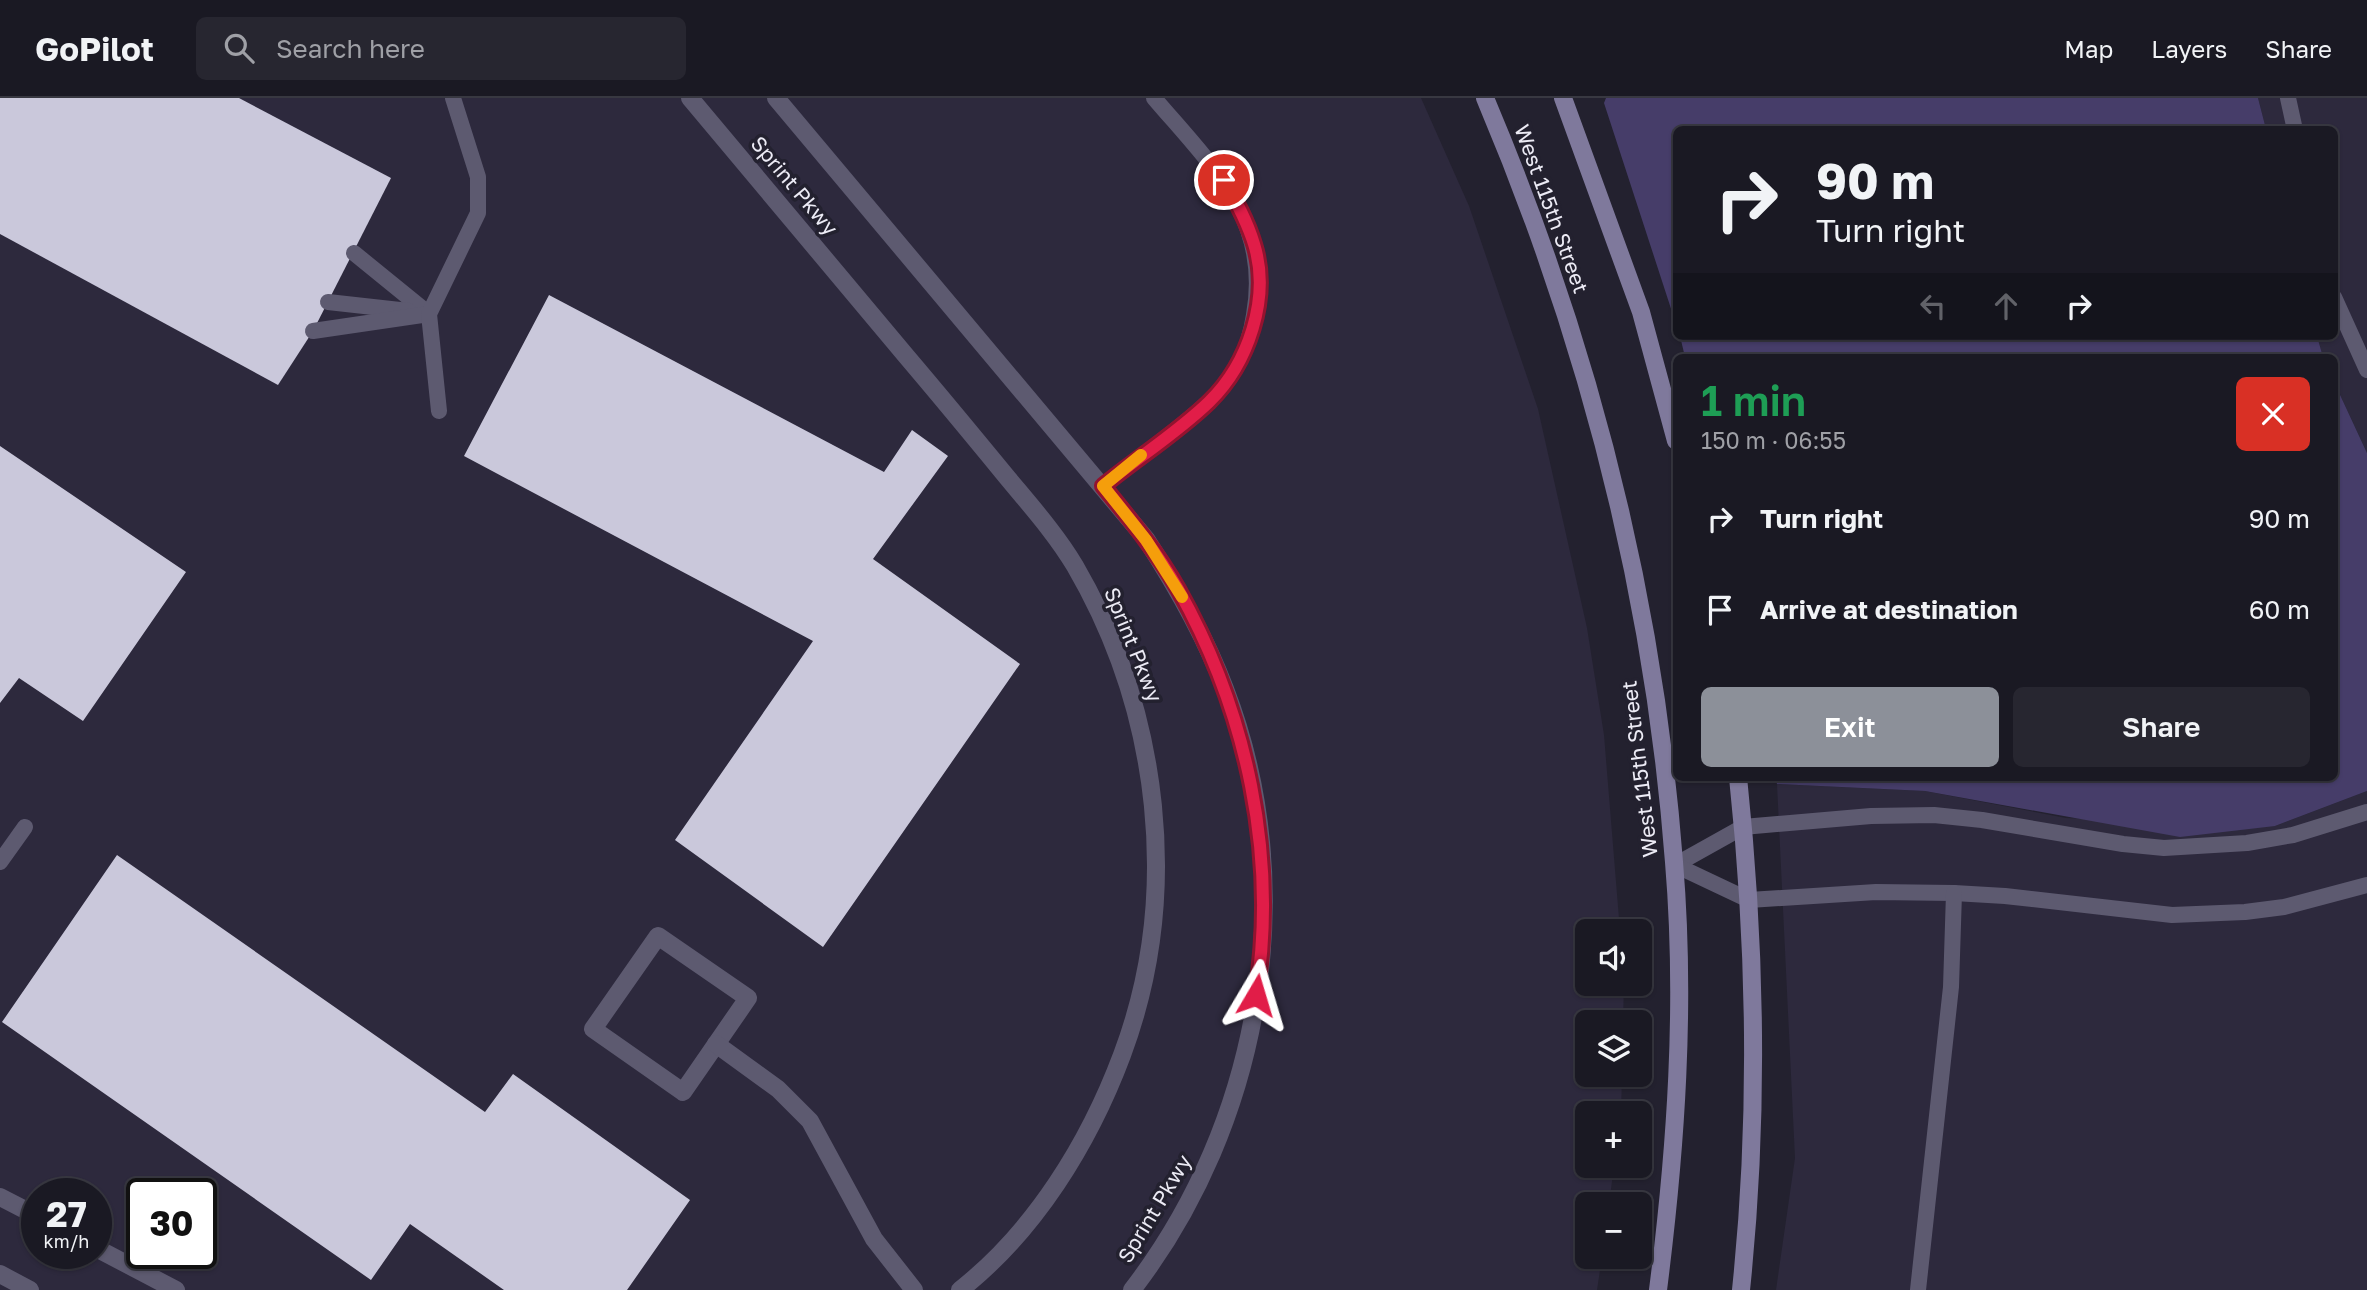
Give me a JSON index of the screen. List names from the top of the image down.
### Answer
{
  "streets": {
    "street": ["Sprint Pkwy", "West 115th Street"]
  },
  "page": {
    "header": "GoPilot",
    "search": "Search here",
    "nav": ["Map", "Layers", "Share"],
    "turn": ["90 m", "Turn right"],
    "heading": ["1 min", "150 m · 06:55"],
    "list": [
      {
        "name": "Turn right",
        "value": "90 m"
      },
      {
        "name": "Arrive at destination",
        "value": "60 m"
      }
    ],
    "buttons": ["Exit", "Share"],
    "map_buttons": ["+", "−"],
    "speed": "27 km/h",
    "limit": "30"
  }
}
